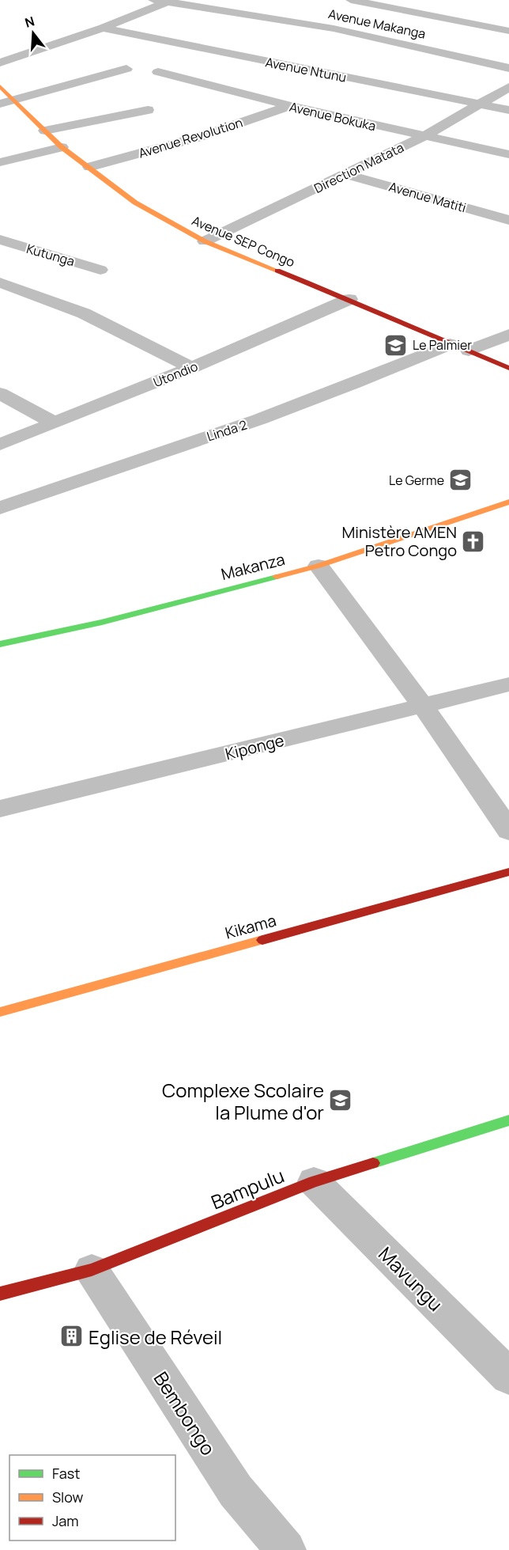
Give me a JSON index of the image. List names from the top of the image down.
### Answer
{
  "streets": {
    "street": [
      "Avenue Makanga",
      "Avenue Ntunu",
      "Avenue Bokuka",
      "Avenue Revolution",
      "Direction Matata",
      "Avenue Matiti",
      "Avenue SEP Congo",
      "Kutunga",
      "Utondio",
      "Linda 2",
      "Makanza",
      "Kiponge",
      "Kikama",
      "Bampulu",
      "Mavungu",
      "Bembongo"
    ]
  },
  "crossings": [
    ["Avenue Ntunu", "Direction Matata"],
    ["Avenue Bokuka", "Avenue Revolution"],
    ["Avenue Bokuka", "Direction Matata"],
    ["Avenue Revolution", "Avenue SEP Congo"],
    ["Direction Matata", "Avenue Matiti"],
    ["Direction Matata", "Avenue SEP Congo"],
    ["Avenue SEP Congo", "Utondio"],
    ["Avenue SEP Congo", "Linda 2"],
    ["Bampulu", "Mavungu"],
    ["Bampulu", "Bembongo"]
  ],
  "places": {
    "school or university": ["Le Palmier", "Le Germe", "Complexe Scolaire la Plume d'or"],
    "church": ["Ministère AMEN Petro Congo"],
    "building": ["Eglise de Réveil"]
  },
  "legend": ["Fast", "Slow", "Jam"],
  "north": "top"
}
